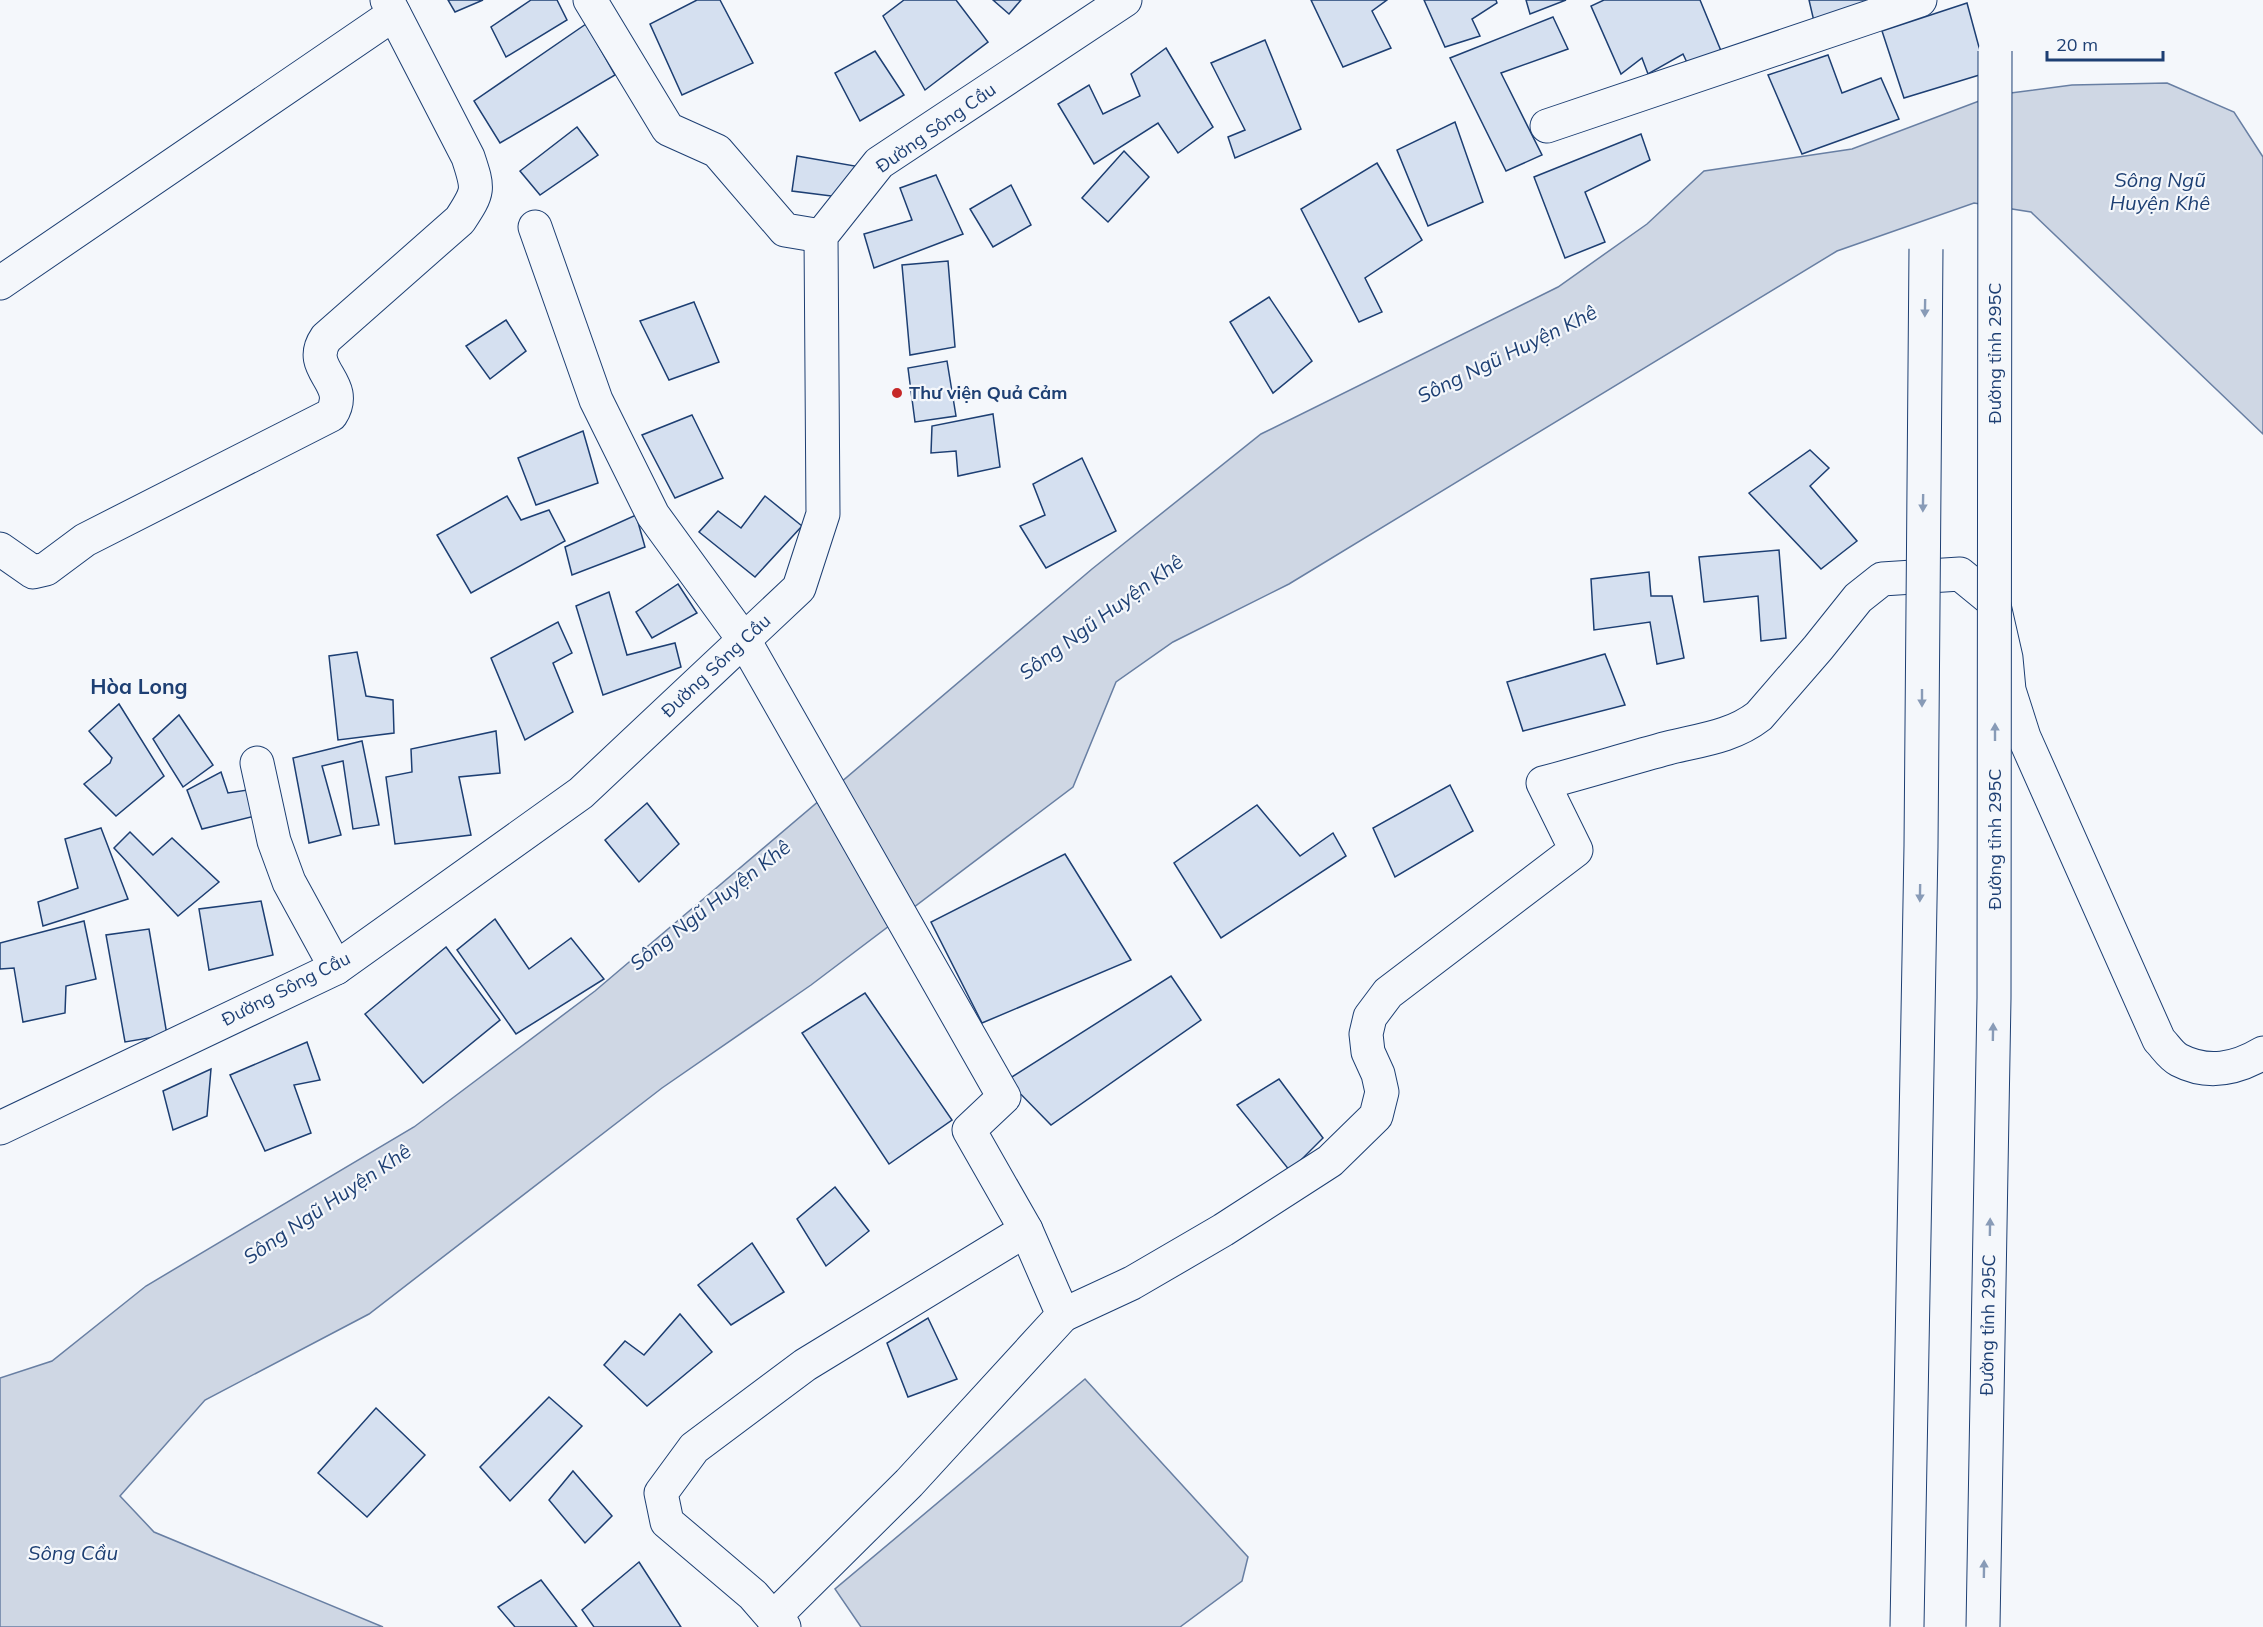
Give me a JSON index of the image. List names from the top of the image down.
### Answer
{
  "streets": {
    "street": ["Đường Sông Cầu", "Đường tỉnh 295C"]
  },
  "districts": ["Hòa Long"],
  "water": ["Sông Ngũ Huyện Khê", "Sông Cầu"],
  "places": ["Thư viện Quả Cảm"],
  "scale_bar": "20 m"
}
